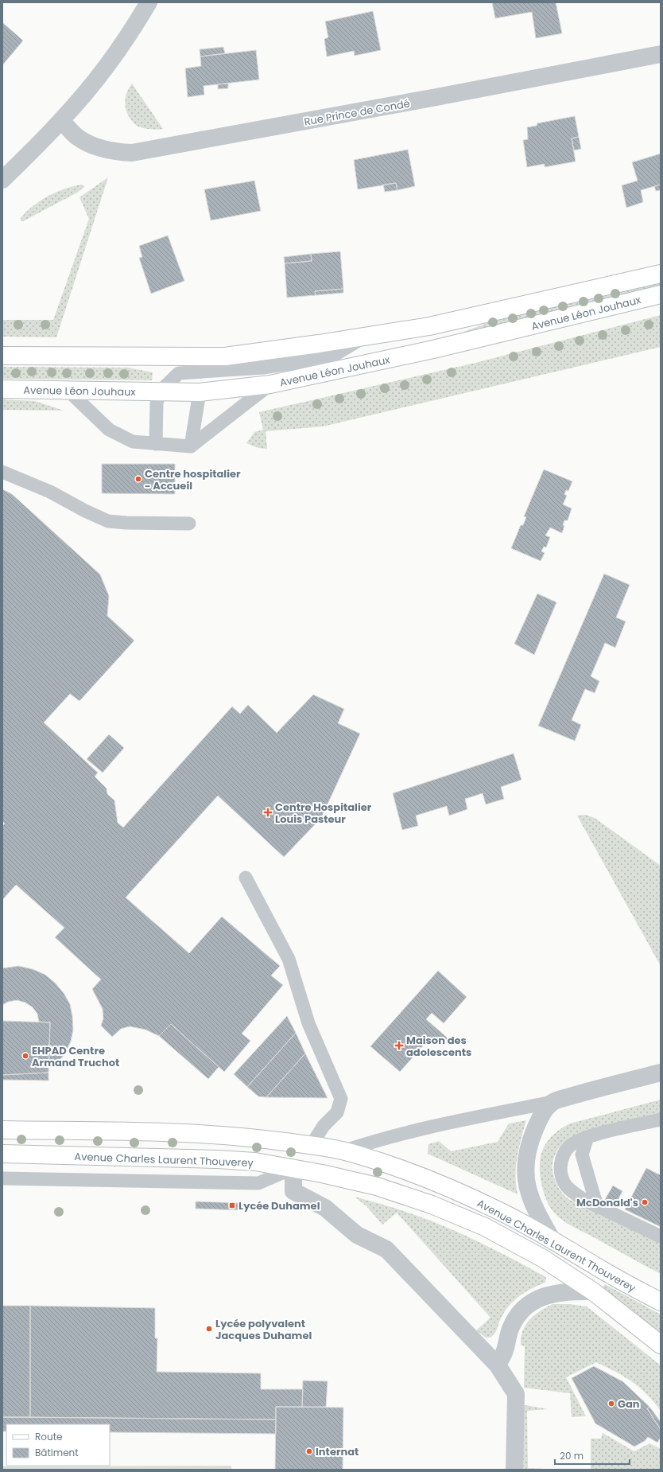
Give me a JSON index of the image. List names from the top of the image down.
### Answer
{
  "streets": {
    "main road": ["Avenue Léon Jouhaux", "Avenue Charles Laurent Thouverey"],
    "street": ["Rue Prince de Condé"]
  },
  "places": {
    "other": [
      "Centre hospitalier - Accueil",
      "EHPAD Centre Armand Truchot",
      "McDonald's",
      "Lycée polyvalent Jacques Duhamel",
      "Gan",
      "Internat"
    ],
    "health": ["Centre Hospitalier Louis Pasteur", "Maison des adolescents"],
    "transit": ["Lycée Duhamel"]
  },
  "legend": ["Route", "Bâtiment"],
  "scale_bar": "20 m"
}
